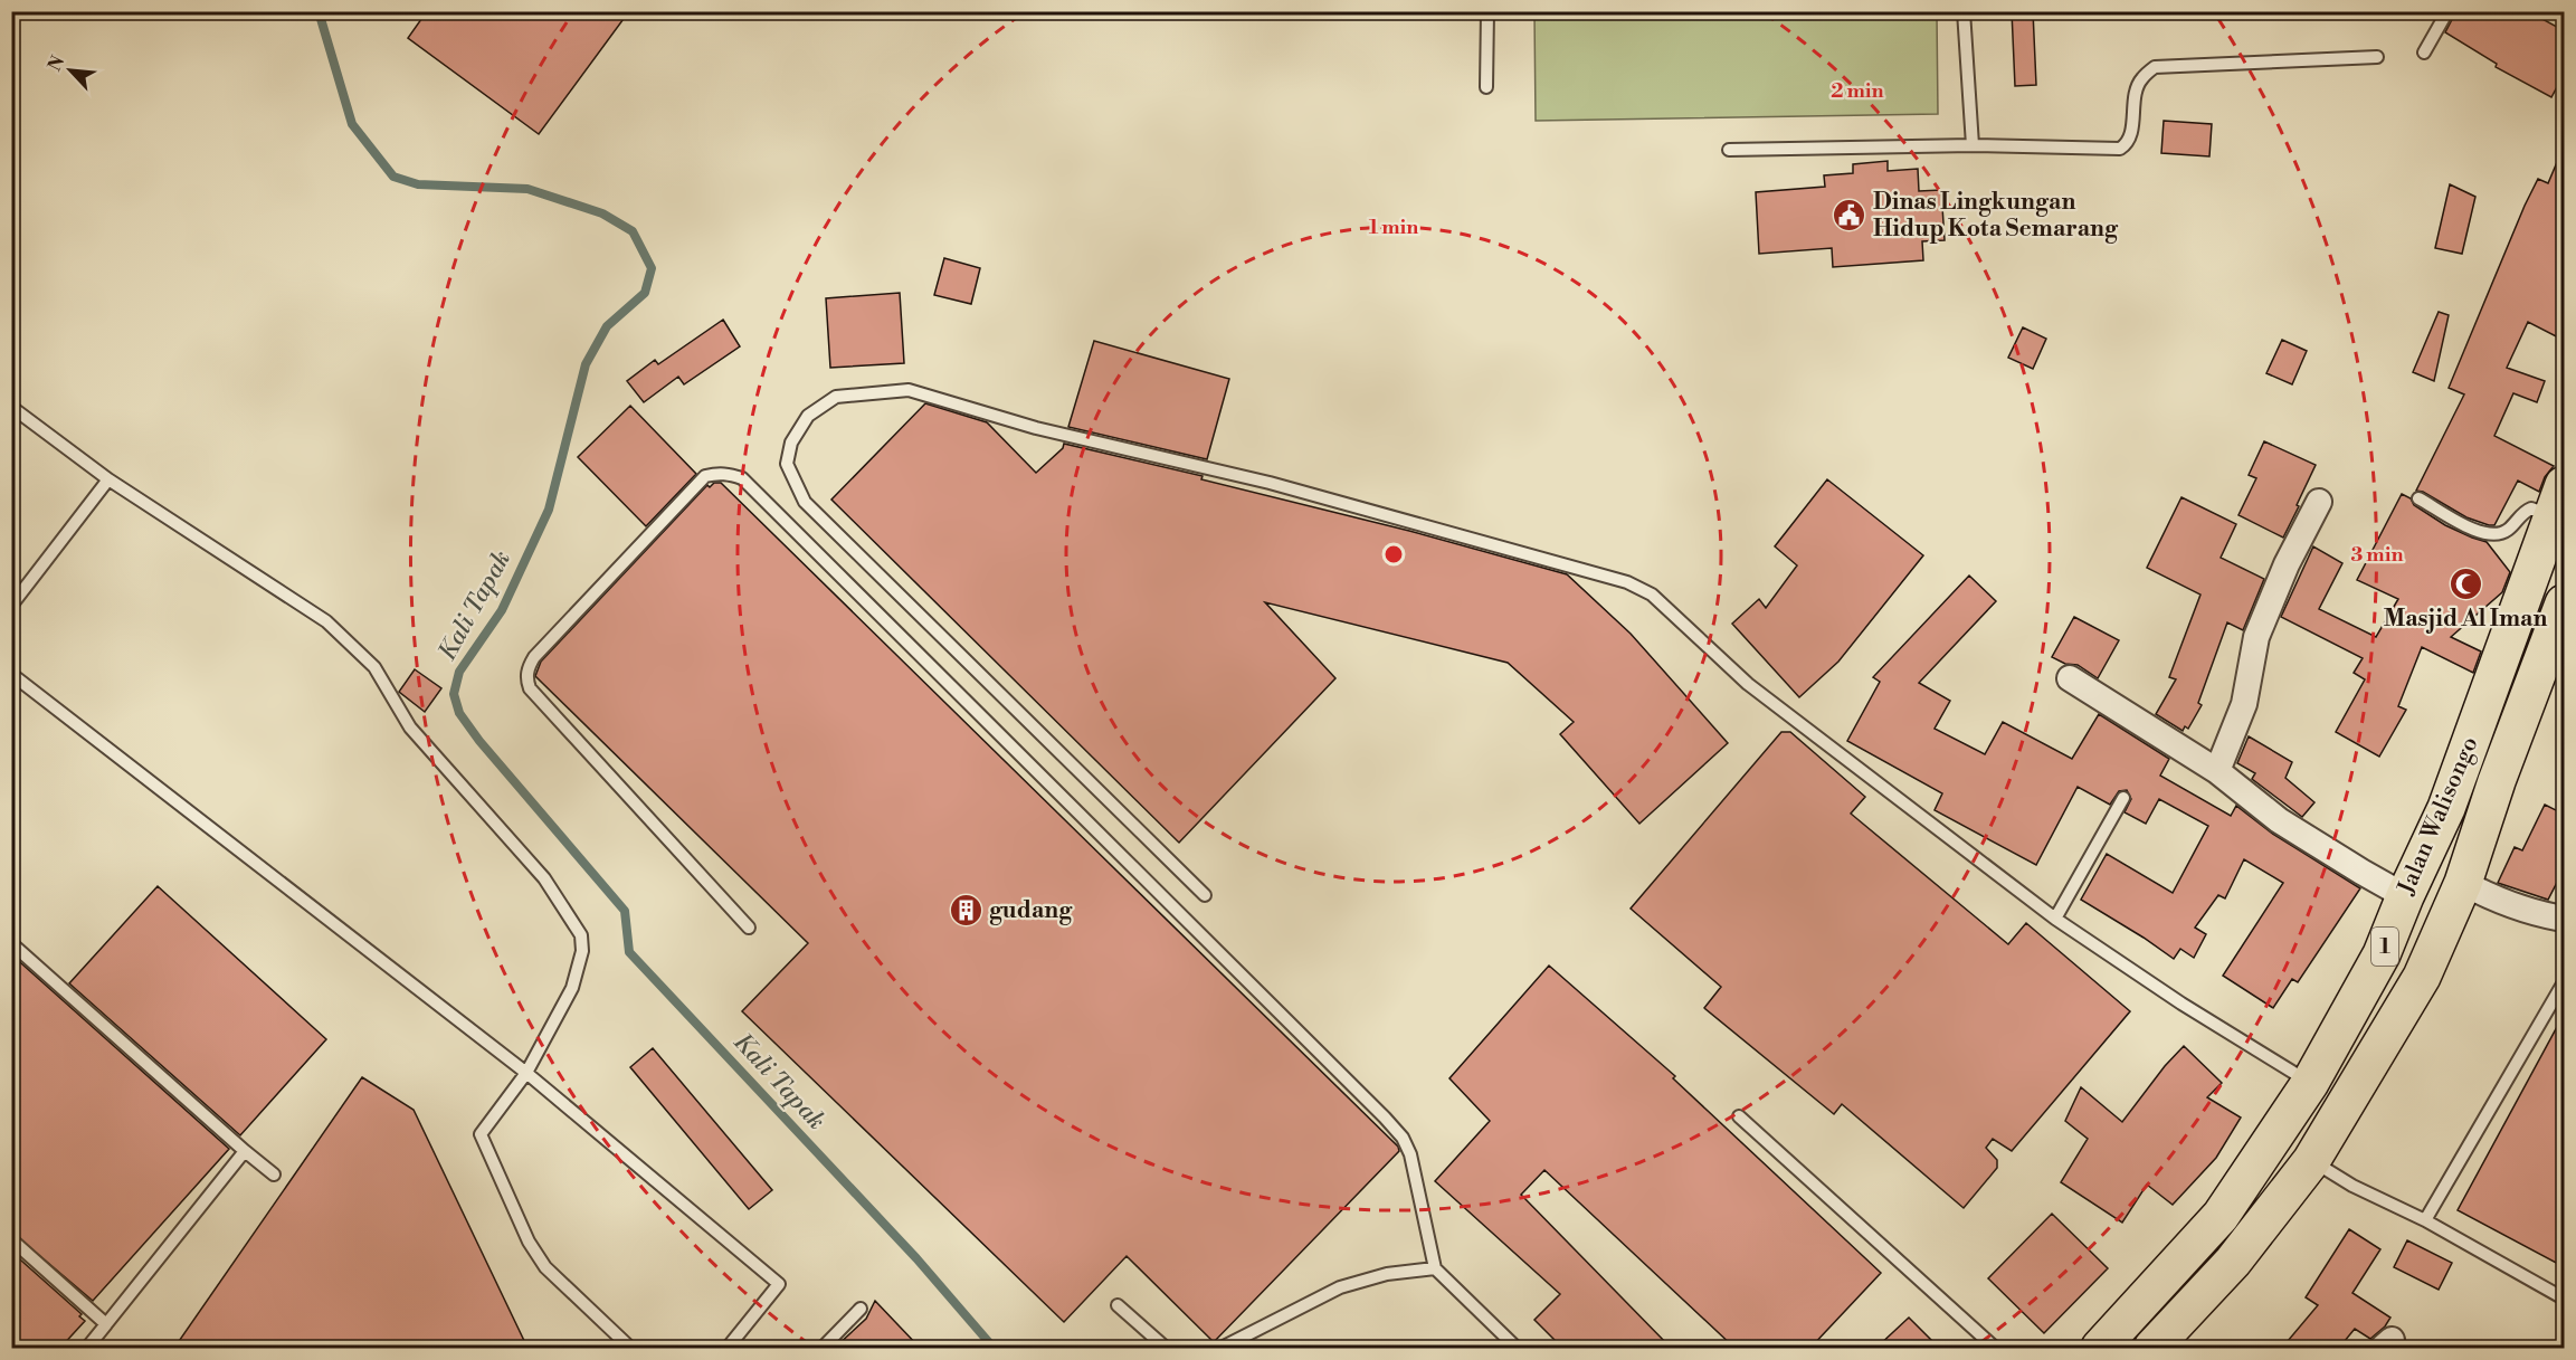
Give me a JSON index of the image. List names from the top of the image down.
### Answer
{
  "streets": {
    "highway": ["Jalan Walisongo", "1"]
  },
  "water": ["Kali Tapak"],
  "places": {
    "public building": ["Dinas Lingkungan Hidup Kota Semarang"],
    "mosque": ["Masjid Al Iman"],
    "building": ["gudang"]
  },
  "north": "top left",
  "rings": ["2 min", "1 min", "3 min"]
}
